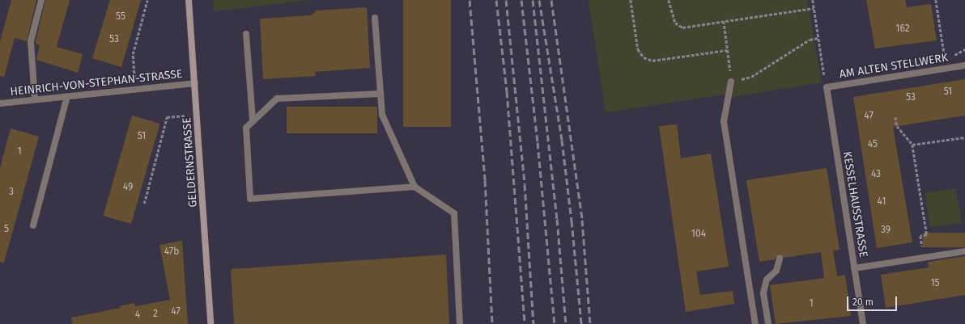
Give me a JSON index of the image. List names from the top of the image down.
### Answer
{
  "streets": {
    "street": [
      "AM ALTEN STELLWERK",
      "HEINRICH-VON-STEPHAN-STRASSE",
      "GELDERNSTRASSE",
      "KESSELHAUSSTRASSE"
    ]
  },
  "crossings": [
    ["AM ALTEN STELLWERK", "KESSELHAUSSTRASSE"],
    ["HEINRICH-VON-STEPHAN-STRASSE", "GELDERNSTRASSE"]
  ],
  "house_numbers": [
    "55",
    "162",
    "53",
    "51",
    "53",
    "47",
    "51",
    "45",
    "1",
    "43",
    "49",
    "3",
    "41",
    "5",
    "39",
    "104",
    "47b",
    "15",
    "1",
    "47",
    "2",
    "4"
  ],
  "scale_bar": "20 m"
}
